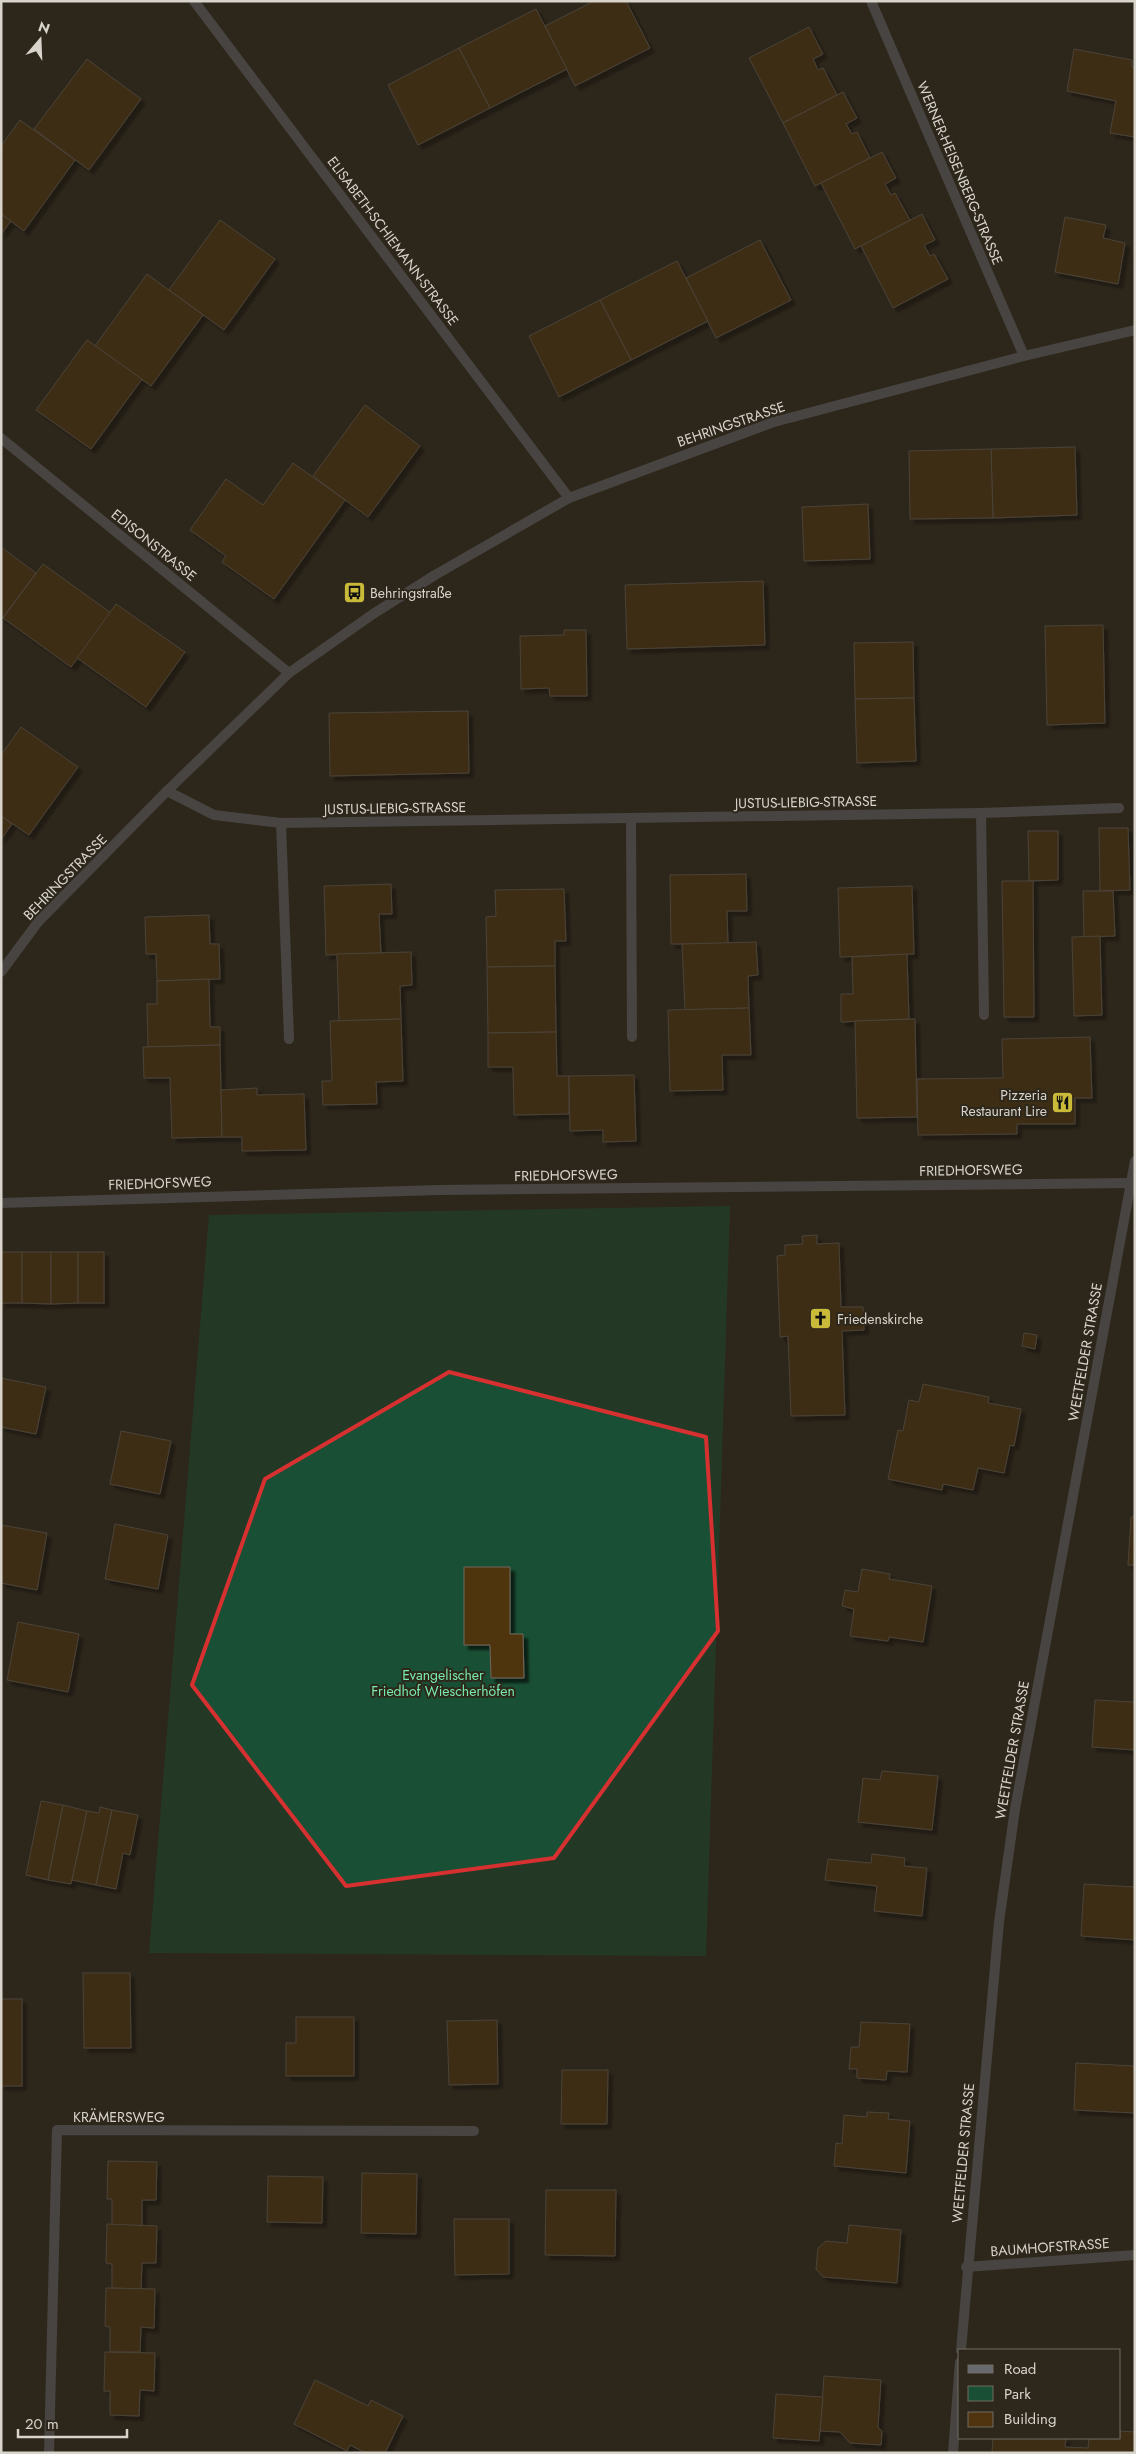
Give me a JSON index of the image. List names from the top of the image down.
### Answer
{
  "streets": {
    "street": [
      "WERNER-HEISENBERG-STRASSE",
      "ELISABETH-SCHIEMANN-STRASSE",
      "BEHRINGSTRASSE",
      "EDISONSTRASSE",
      "JUSTUS-LIEBIG-STRASSE",
      "FRIEDHOFSWEG",
      "WEETFELDER STRASSE",
      "KRÄMERSWEG",
      "BAUMHOFSTRASSE"
    ]
  },
  "crossings": [
    ["WERNER-HEISENBERG-STRASSE", "BEHRINGSTRASSE"],
    ["ELISABETH-SCHIEMANN-STRASSE", "BEHRINGSTRASSE"],
    ["BEHRINGSTRASSE", "EDISONSTRASSE"],
    ["BEHRINGSTRASSE", "JUSTUS-LIEBIG-STRASSE"],
    ["FRIEDHOFSWEG", "WEETFELDER STRASSE"],
    ["WEETFELDER STRASSE", "BAUMHOFSTRASSE"]
  ],
  "parks": ["Evangelischer Friedhof Wiescherhöfen"],
  "places": {
    "bus stop": ["Behringstraße"],
    "restaurant": ["Pizzeria Restaurant Lire"],
    "church": ["Friedenskirche"]
  },
  "legend": ["Road", "Park", "Building"],
  "scale_bar": "20 m",
  "north": "top"
}
